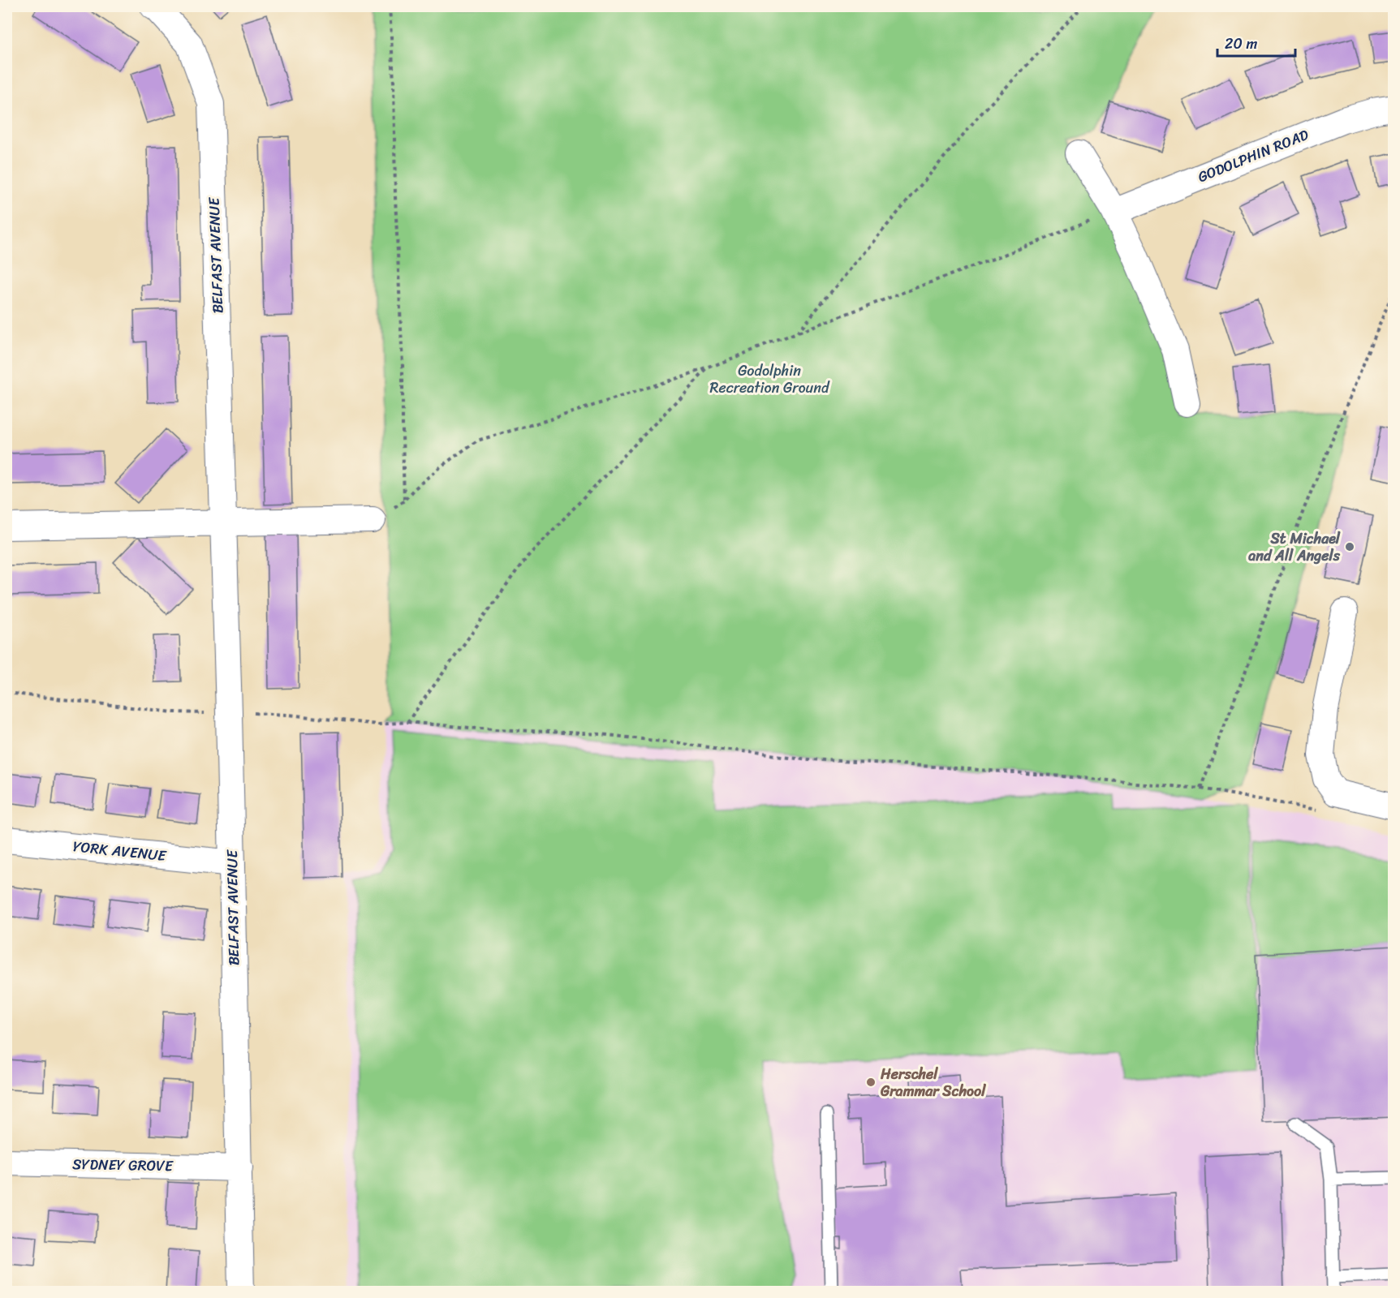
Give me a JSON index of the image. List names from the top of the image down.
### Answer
{
  "streets": {
    "street": [
      "GODOLPHIN ROAD",
      "BELFAST AVENUE",
      "YORK AVENUE",
      "SYDNEY GROVE"
    ]
  },
  "crossings": [
    ["BELFAST AVENUE", "YORK AVENUE"],
    ["BELFAST AVENUE", "SYDNEY GROVE"]
  ],
  "parks": ["Godolphin Recreation Ground"],
  "places": ["St Michael and All Angels", "Herschel Grammar School"],
  "scale_bar": "20 m"
}
